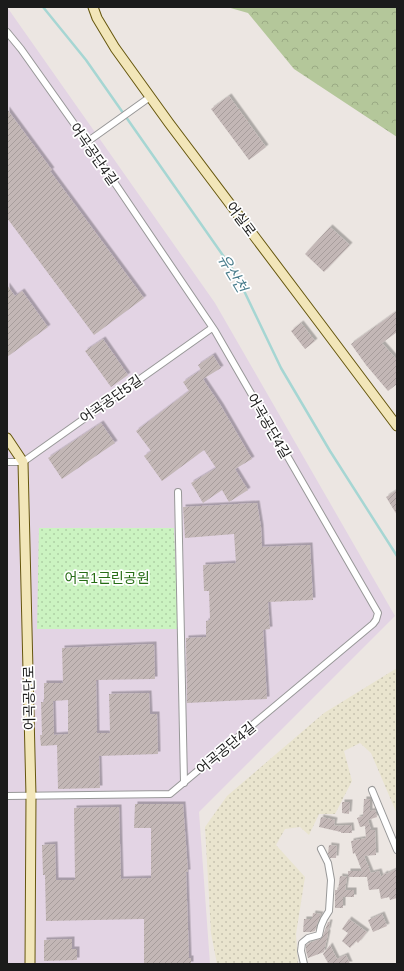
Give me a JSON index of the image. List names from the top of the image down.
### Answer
{
  "streets": {
    "street": [
      "어곡공단4길",
      "어실로",
      "어곡공단5길",
      "어곡공단로"
    ]
  },
  "crossings": [
    ["어곡공단4길", "어곡공단5길"],
    ["어곡공단4길", "어곡공단로"],
    ["어곡공단5길", "어곡공단로"]
  ],
  "water": ["유산천"],
  "parks": ["어곡1근린공원"]
}
